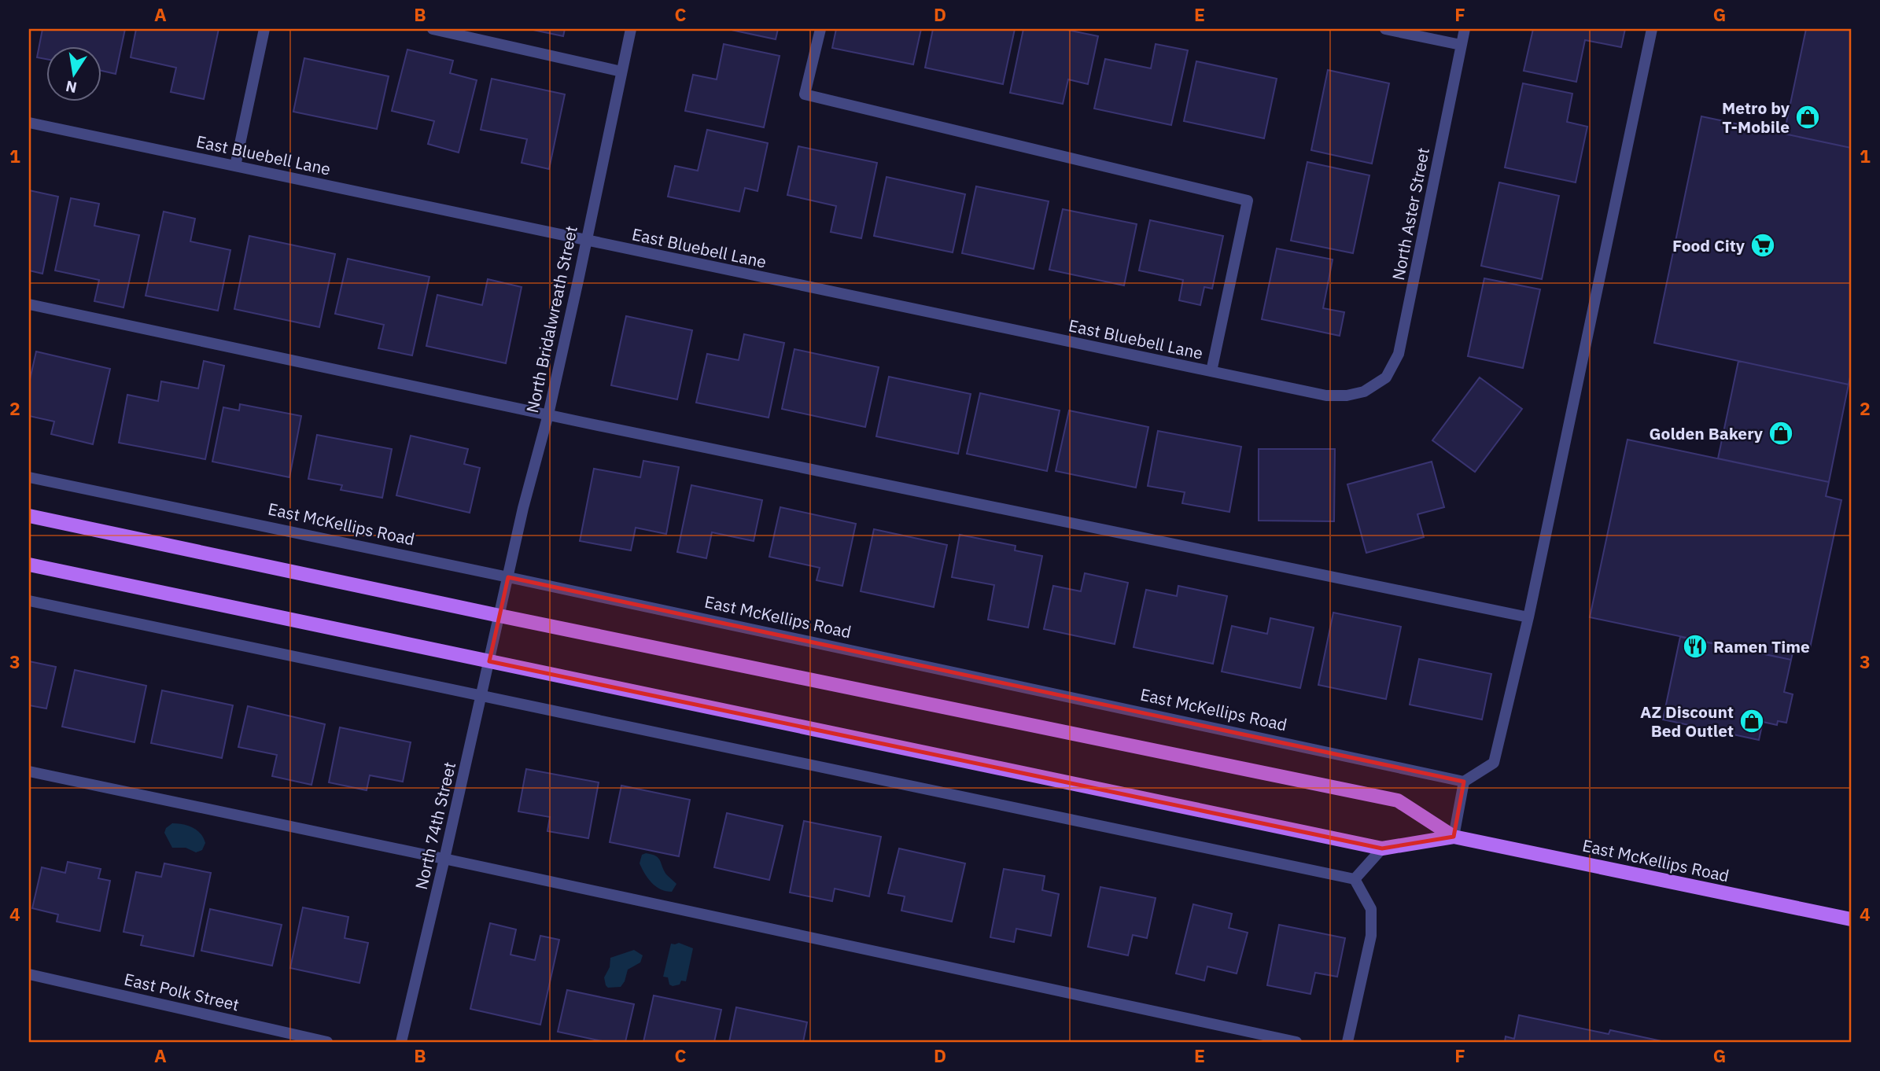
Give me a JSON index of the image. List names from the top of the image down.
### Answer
{
  "streets": {
    "main road": ["East McKellips Road"],
    "street": [
      "East Bluebell Lane",
      "North Aster Street",
      "North Bridalwreath Street",
      "North 74th Street",
      "East Polk Street"
    ]
  },
  "crossings": [
    ["East Bluebell Lane", "North Aster Street"],
    ["East Bluebell Lane", "North Bridalwreath Street"],
    ["North Bridalwreath Street", "East McKellips Road"],
    ["North Bridalwreath Street", "North 74th Street"],
    ["East McKellips Road", "North 74th Street"]
  ],
  "places": {
    "shop": ["Metro by T-Mobile", "Golden Bakery", "AZ Discount Bed Outlet"],
    "supermarket": ["Food City"],
    "restaurant": ["Ramen Time"]
  },
  "north": "bottom",
  "grid": {
    "columns": [
      "A",
      "B",
      "C",
      "D",
      "E",
      "F",
      "G"
    ],
    "rows": [
      "1",
      "2",
      "3",
      "4"
    ]
  }
}
